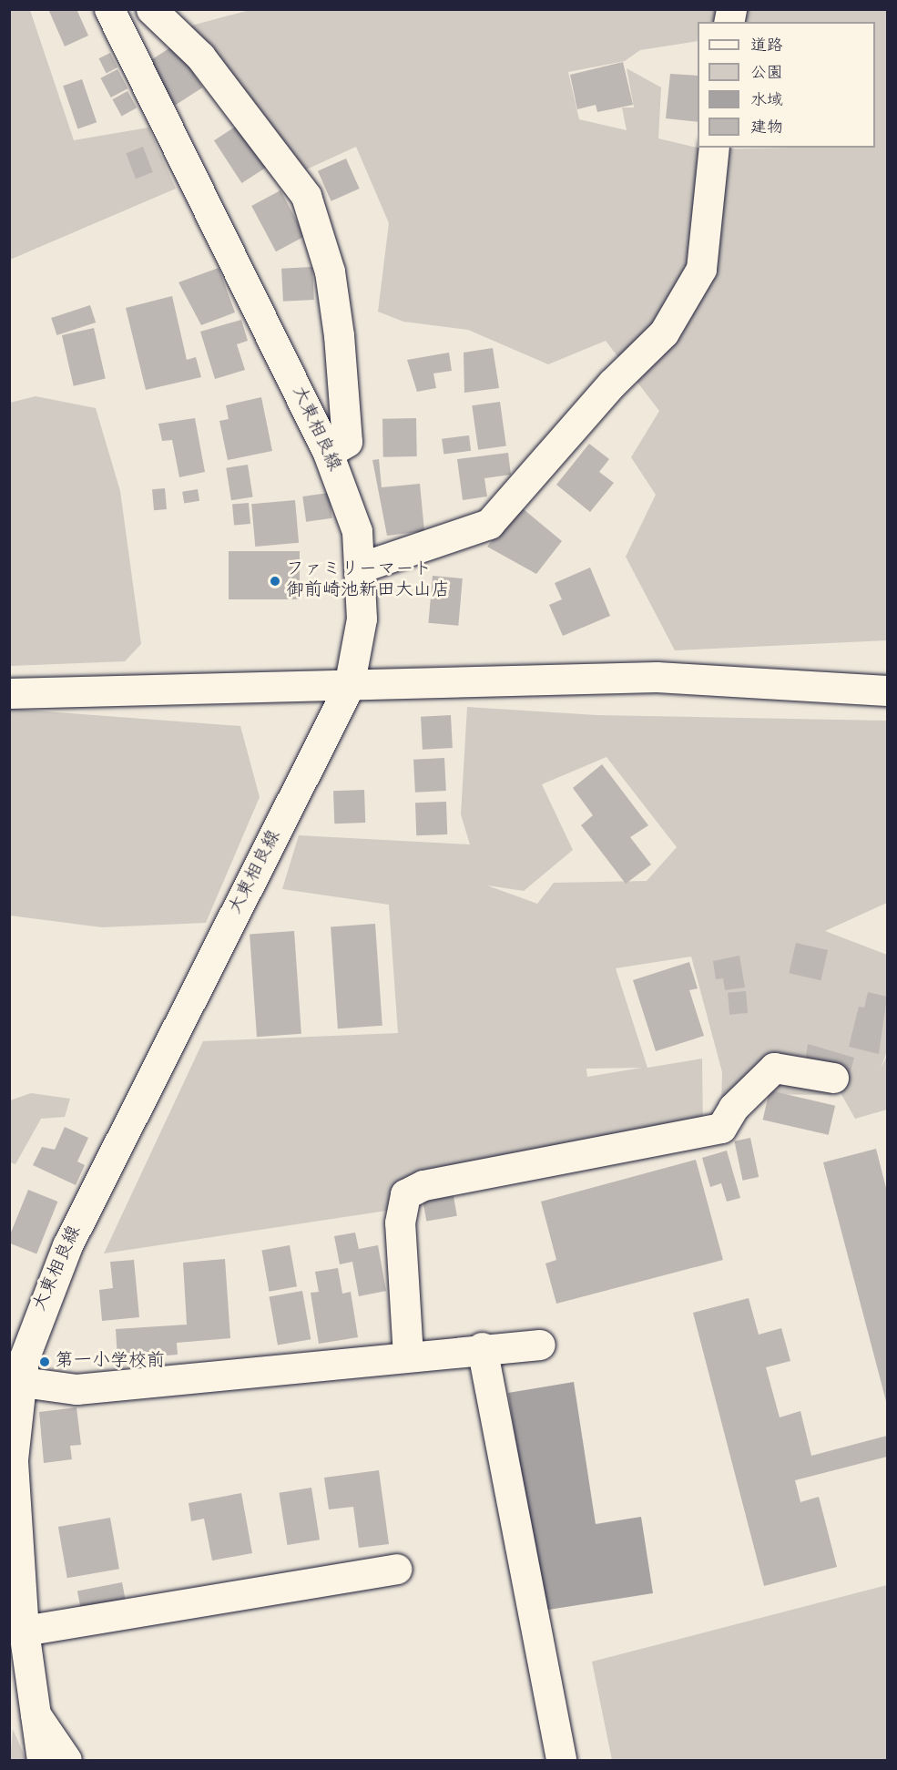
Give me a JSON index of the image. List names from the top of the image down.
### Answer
{
  "streets": {
    "street": ["大東相良線"]
  },
  "places": ["ファミリーマート 御前崎池新田大山店", "第一小学校前"],
  "legend": [
    "道路",
    "公園",
    "水域",
    "建物"
  ]
}
